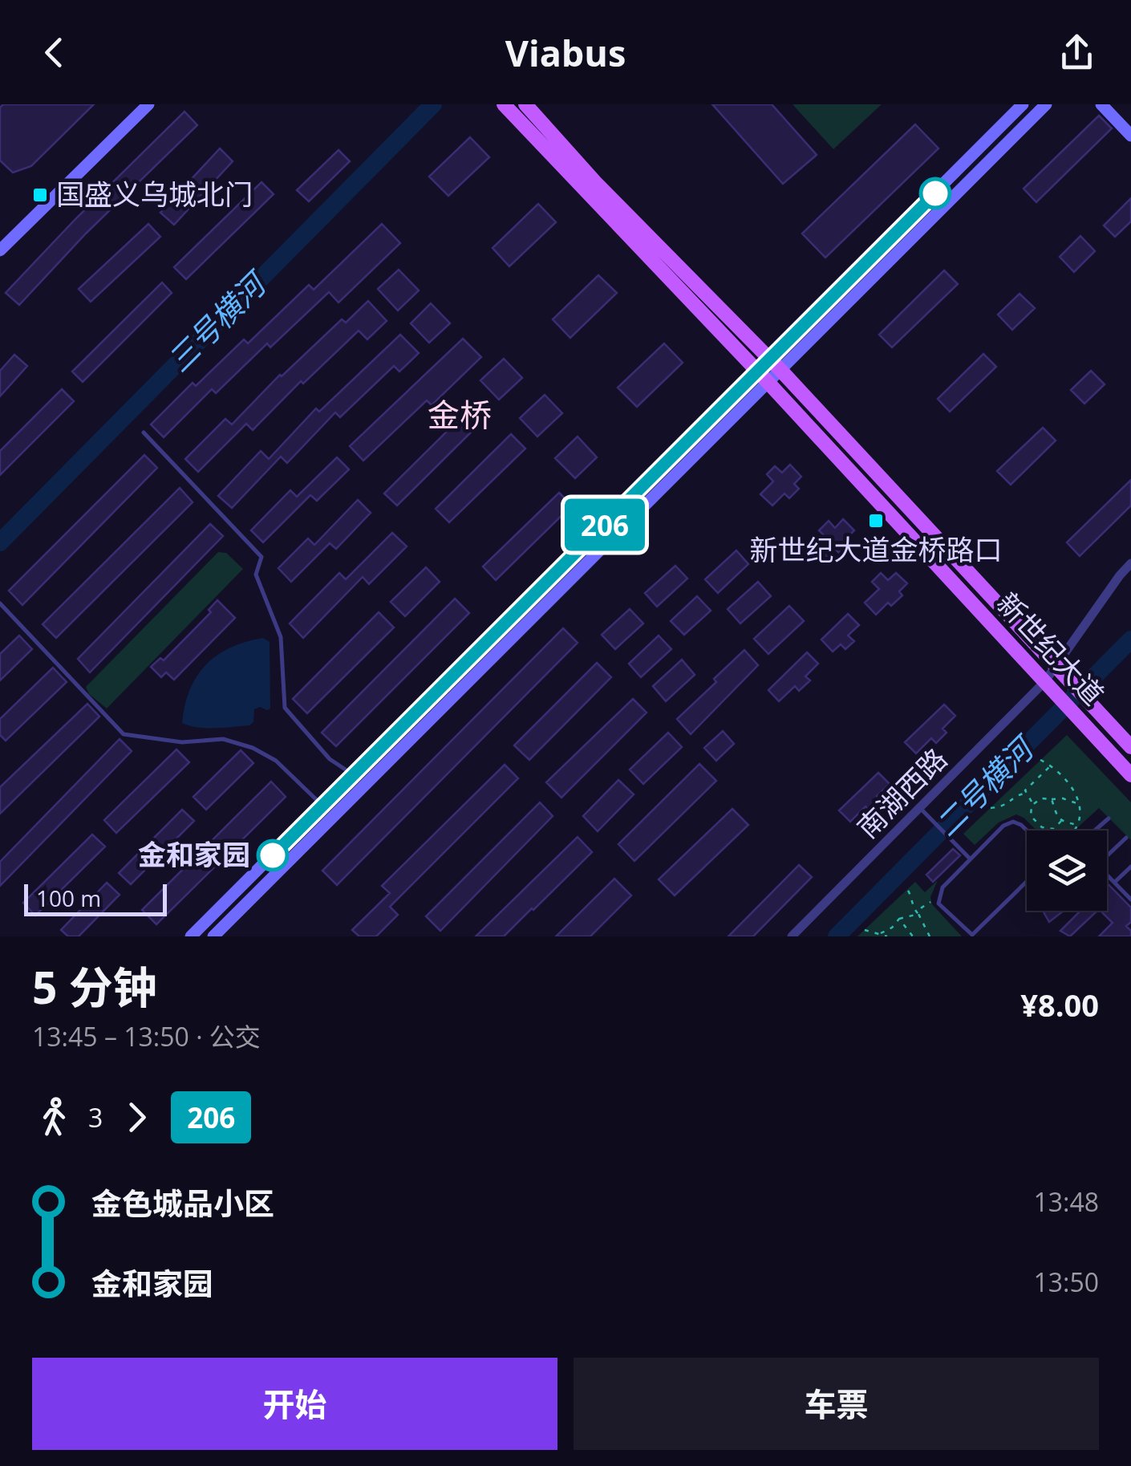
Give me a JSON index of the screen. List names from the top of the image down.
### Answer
{
  "streets": {
    "main road": ["新世纪大道"],
    "street": ["南湖西路"]
  },
  "crossings": [
    ["新世纪大道", "南湖西路"]
  ],
  "districts": ["金桥"],
  "water": ["三号横河", "二号横河"],
  "places": {
    "transit": ["国盛义乌城北门", "新世纪大道金桥路口"],
    "other": ["金和家园"]
  },
  "lines": ["bus line 206"],
  "scale_bar": "100 m",
  "page": {
    "header": "Viabus",
    "on_map": "206",
    "scale": "100 m",
    "heading": ["5 分钟", "13:45 – 13:50 · 公交", "¥8.00"],
    "legs": ["3", "206"],
    "list": [
      {
        "name": "金色城品小区",
        "value": "13:48"
      },
      {
        "name": "金和家园",
        "value": "13:50"
      }
    ],
    "buttons": ["开始", "车票"]
  }
}
